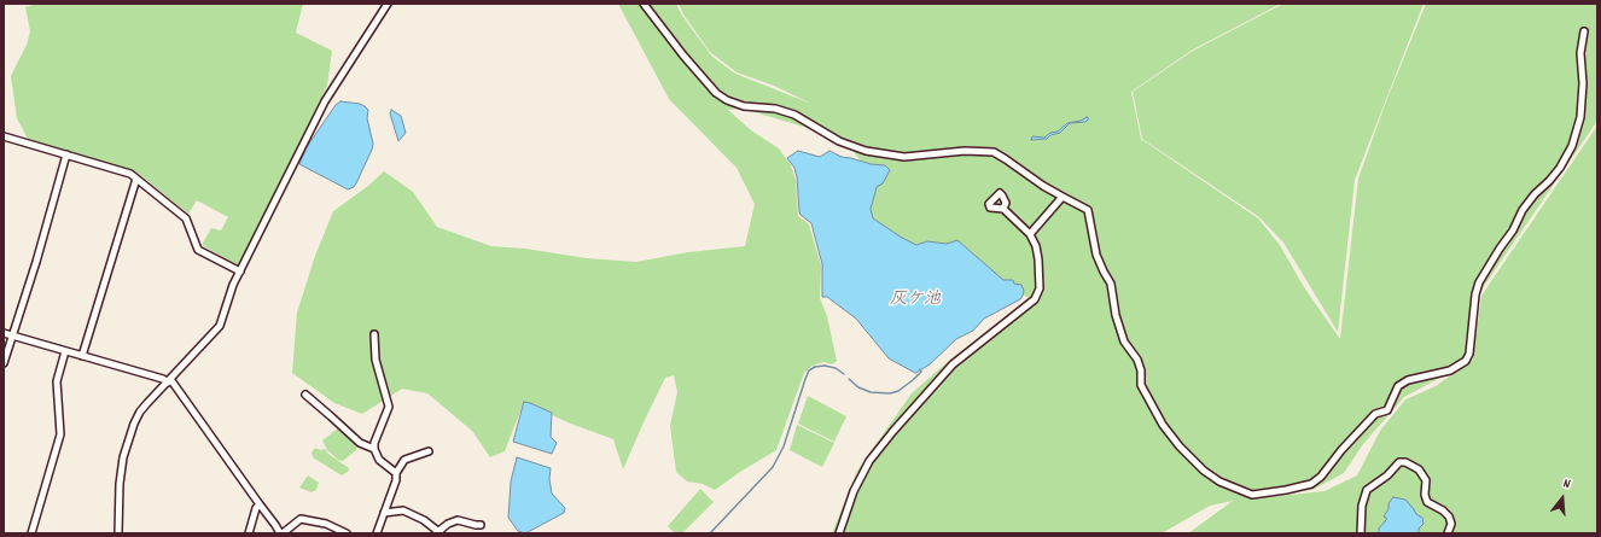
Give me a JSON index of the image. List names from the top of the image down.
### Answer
{
  "water": ["灰ケ池"],
  "north": "top"
}
